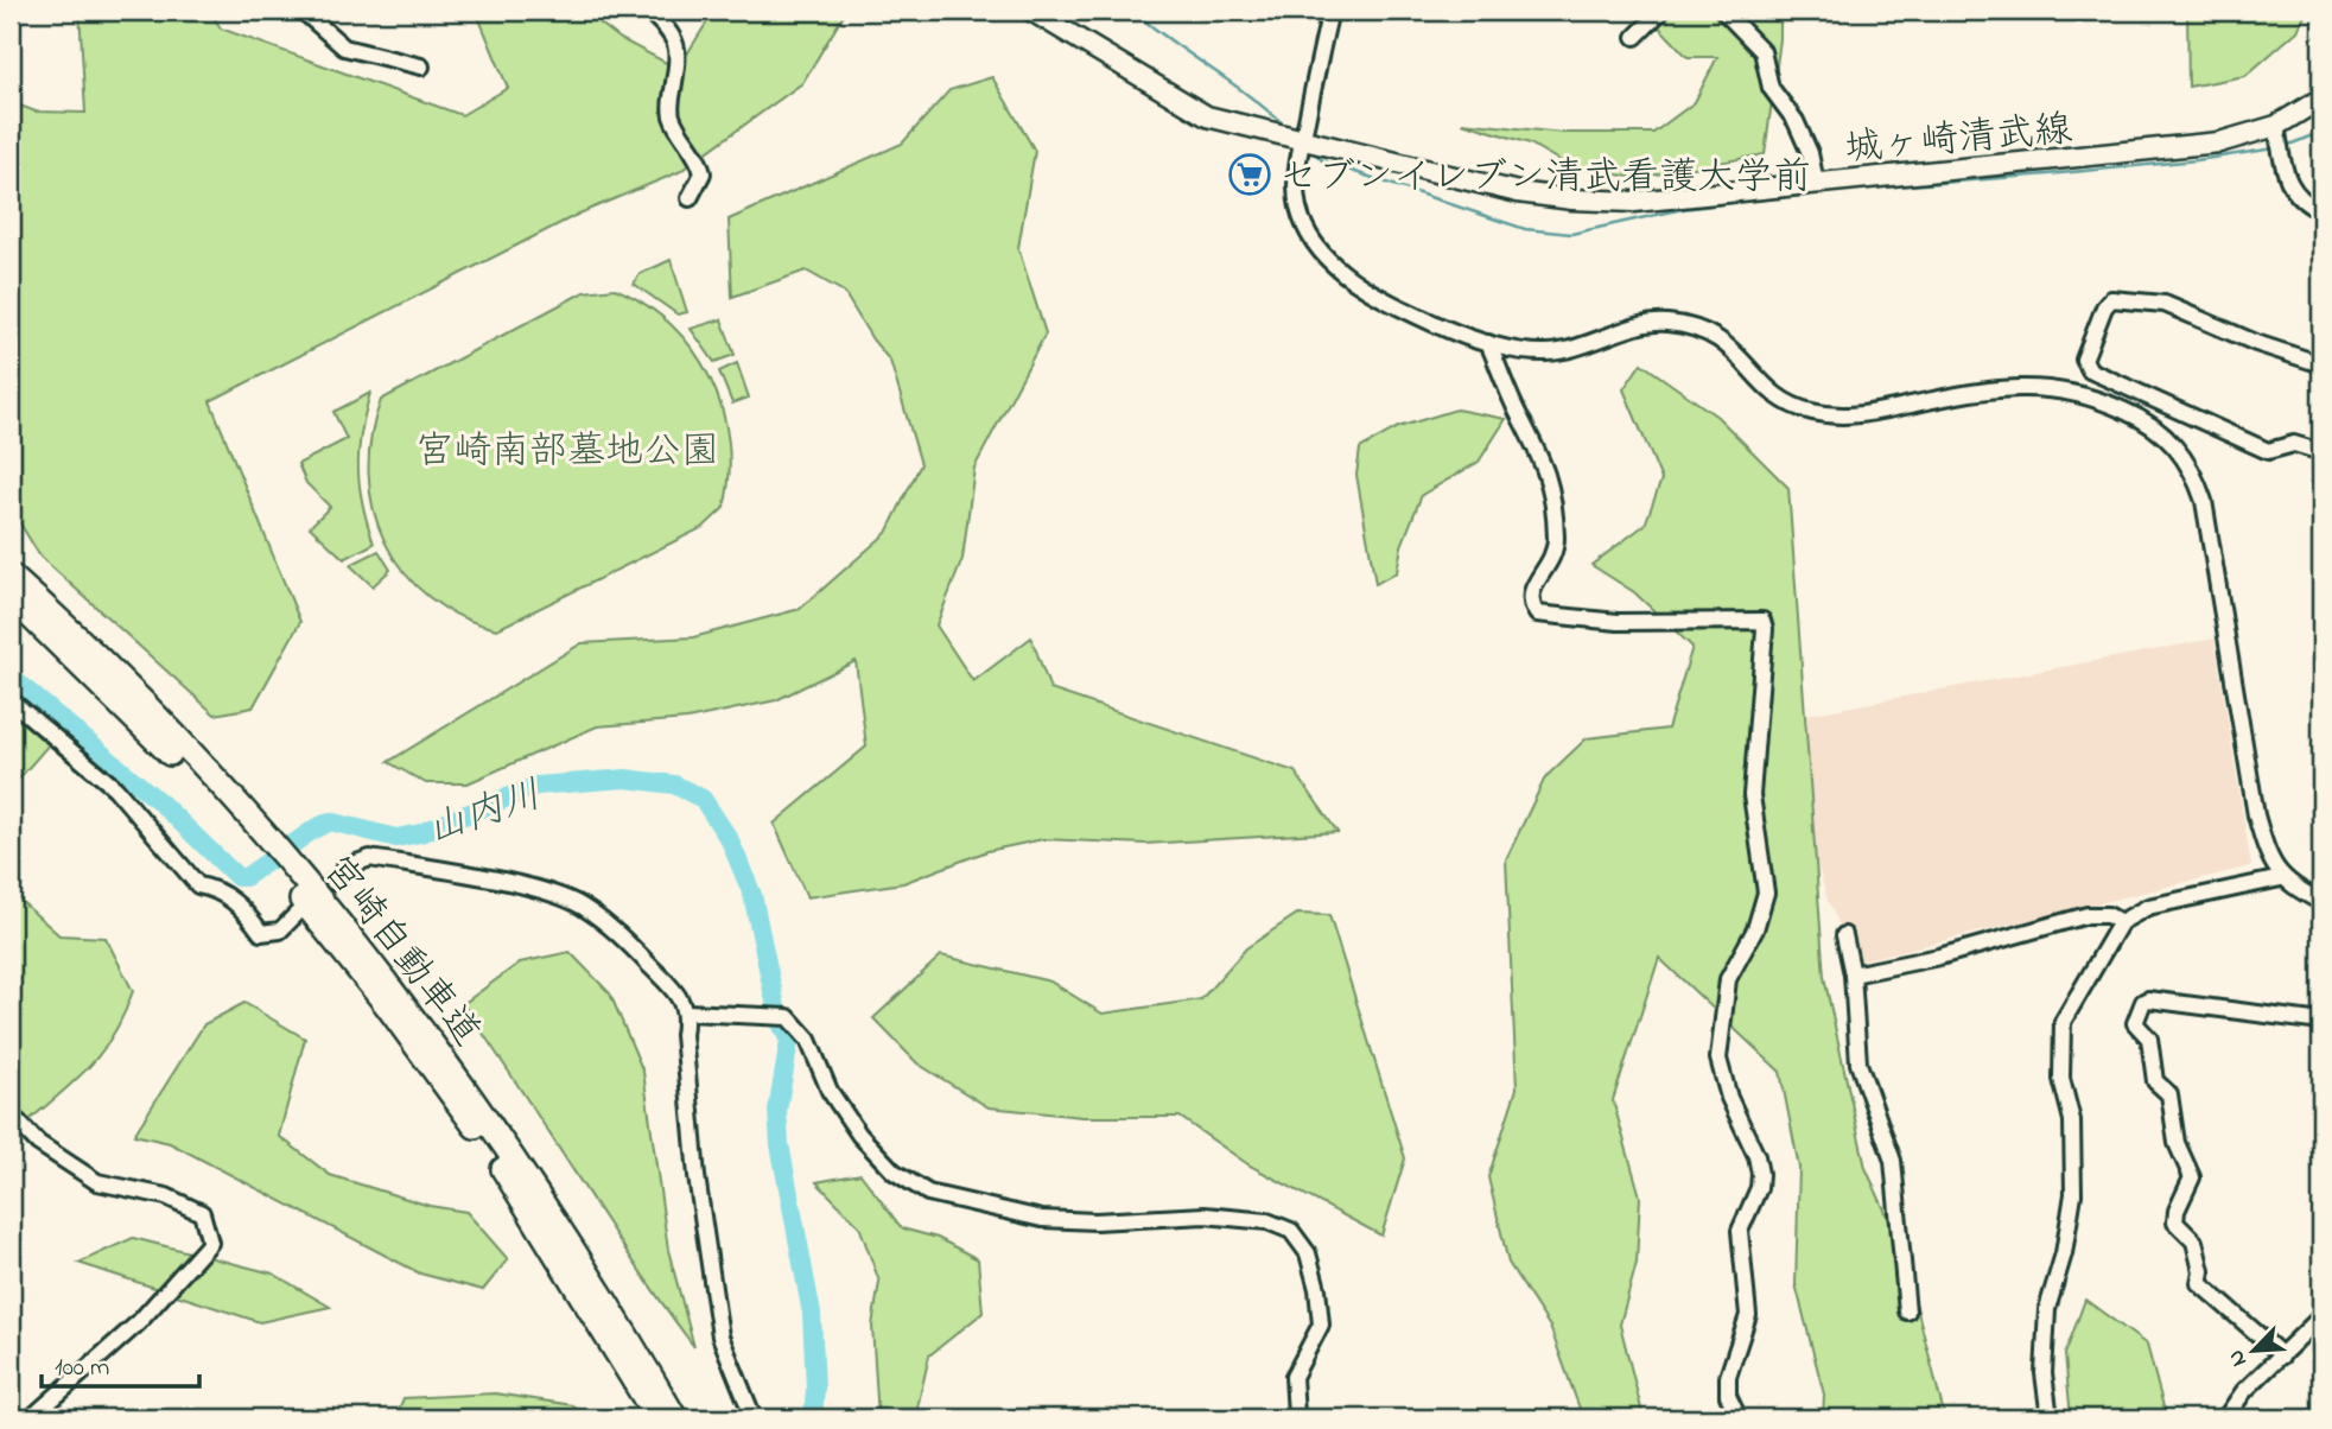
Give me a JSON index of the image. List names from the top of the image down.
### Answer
{
  "streets": {
    "highway": ["宮崎自動車道"],
    "main road": ["城ヶ崎清武線"]
  },
  "water": ["山内川"],
  "parks": ["宮崎南部墓地公園"],
  "places": {
    "supermarket": ["セブンイレブン清武看護大学前"]
  },
  "scale_bar": "100 m",
  "north": "bottom left"
}
